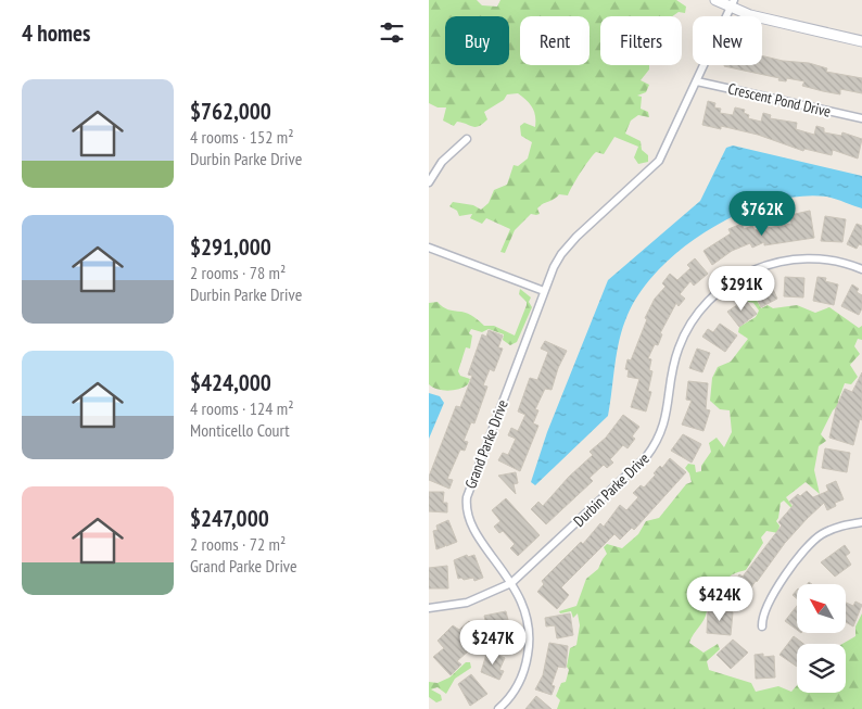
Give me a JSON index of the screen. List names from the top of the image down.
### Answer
{
  "streets": {
    "street": ["Crescent Pond Drive", "Grand Parke Drive", "Durbin Parke Drive"]
  },
  "crossings": [
    ["Crescent Pond Drive", "Grand Parke Drive"],
    ["Grand Parke Drive", "Durbin Parke Drive"]
  ],
  "north": "top left",
  "page": {
    "heading": "4 homes",
    "chip": [
      "Buy",
      "Rent",
      "Filters",
      "New"
    ],
    "list": [
      {
        "name": "$762,000",
        "note": "4 rooms · 152 m² · Durbin Parke Drive"
      },
      {
        "name": "$291,000",
        "note": "2 rooms · 78 m² · Durbin Parke Drive"
      },
      {
        "name": "$424,000",
        "note": "4 rooms · 124 m² · Monticello Court"
      },
      {
        "name": "$247,000",
        "note": "2 rooms · 72 m² · Grand Parke Drive"
      }
    ],
    "price": [
      "$762K",
      "$291K",
      "$424K",
      "$247K"
    ]
  }
}
